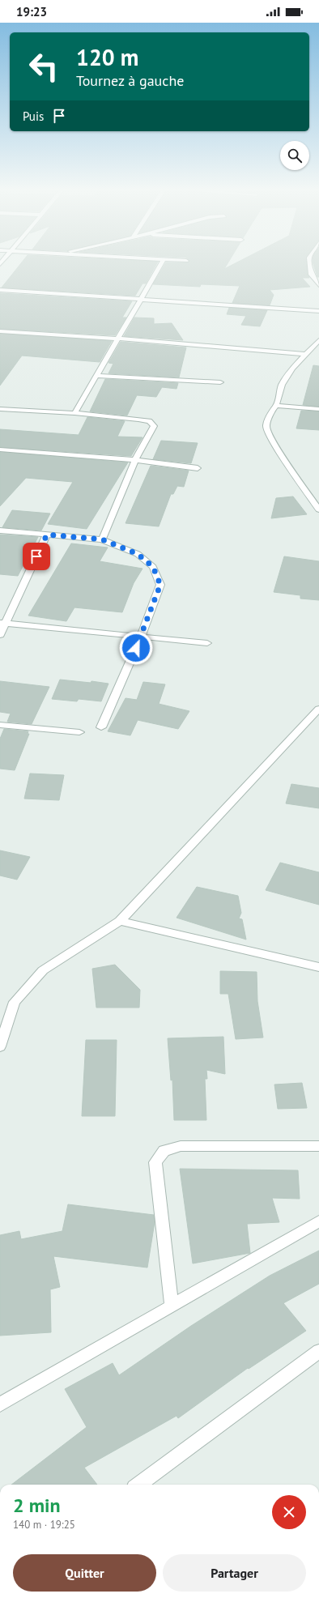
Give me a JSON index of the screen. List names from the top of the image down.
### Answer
{
  "page": {
    "status": "19:23",
    "turn": ["120 m", "Tournez à gauche"],
    "then": "Puis",
    "heading": ["2 min", "140 m · 19:25"],
    "buttons": ["Quitter", "Partager"]
  }
}
